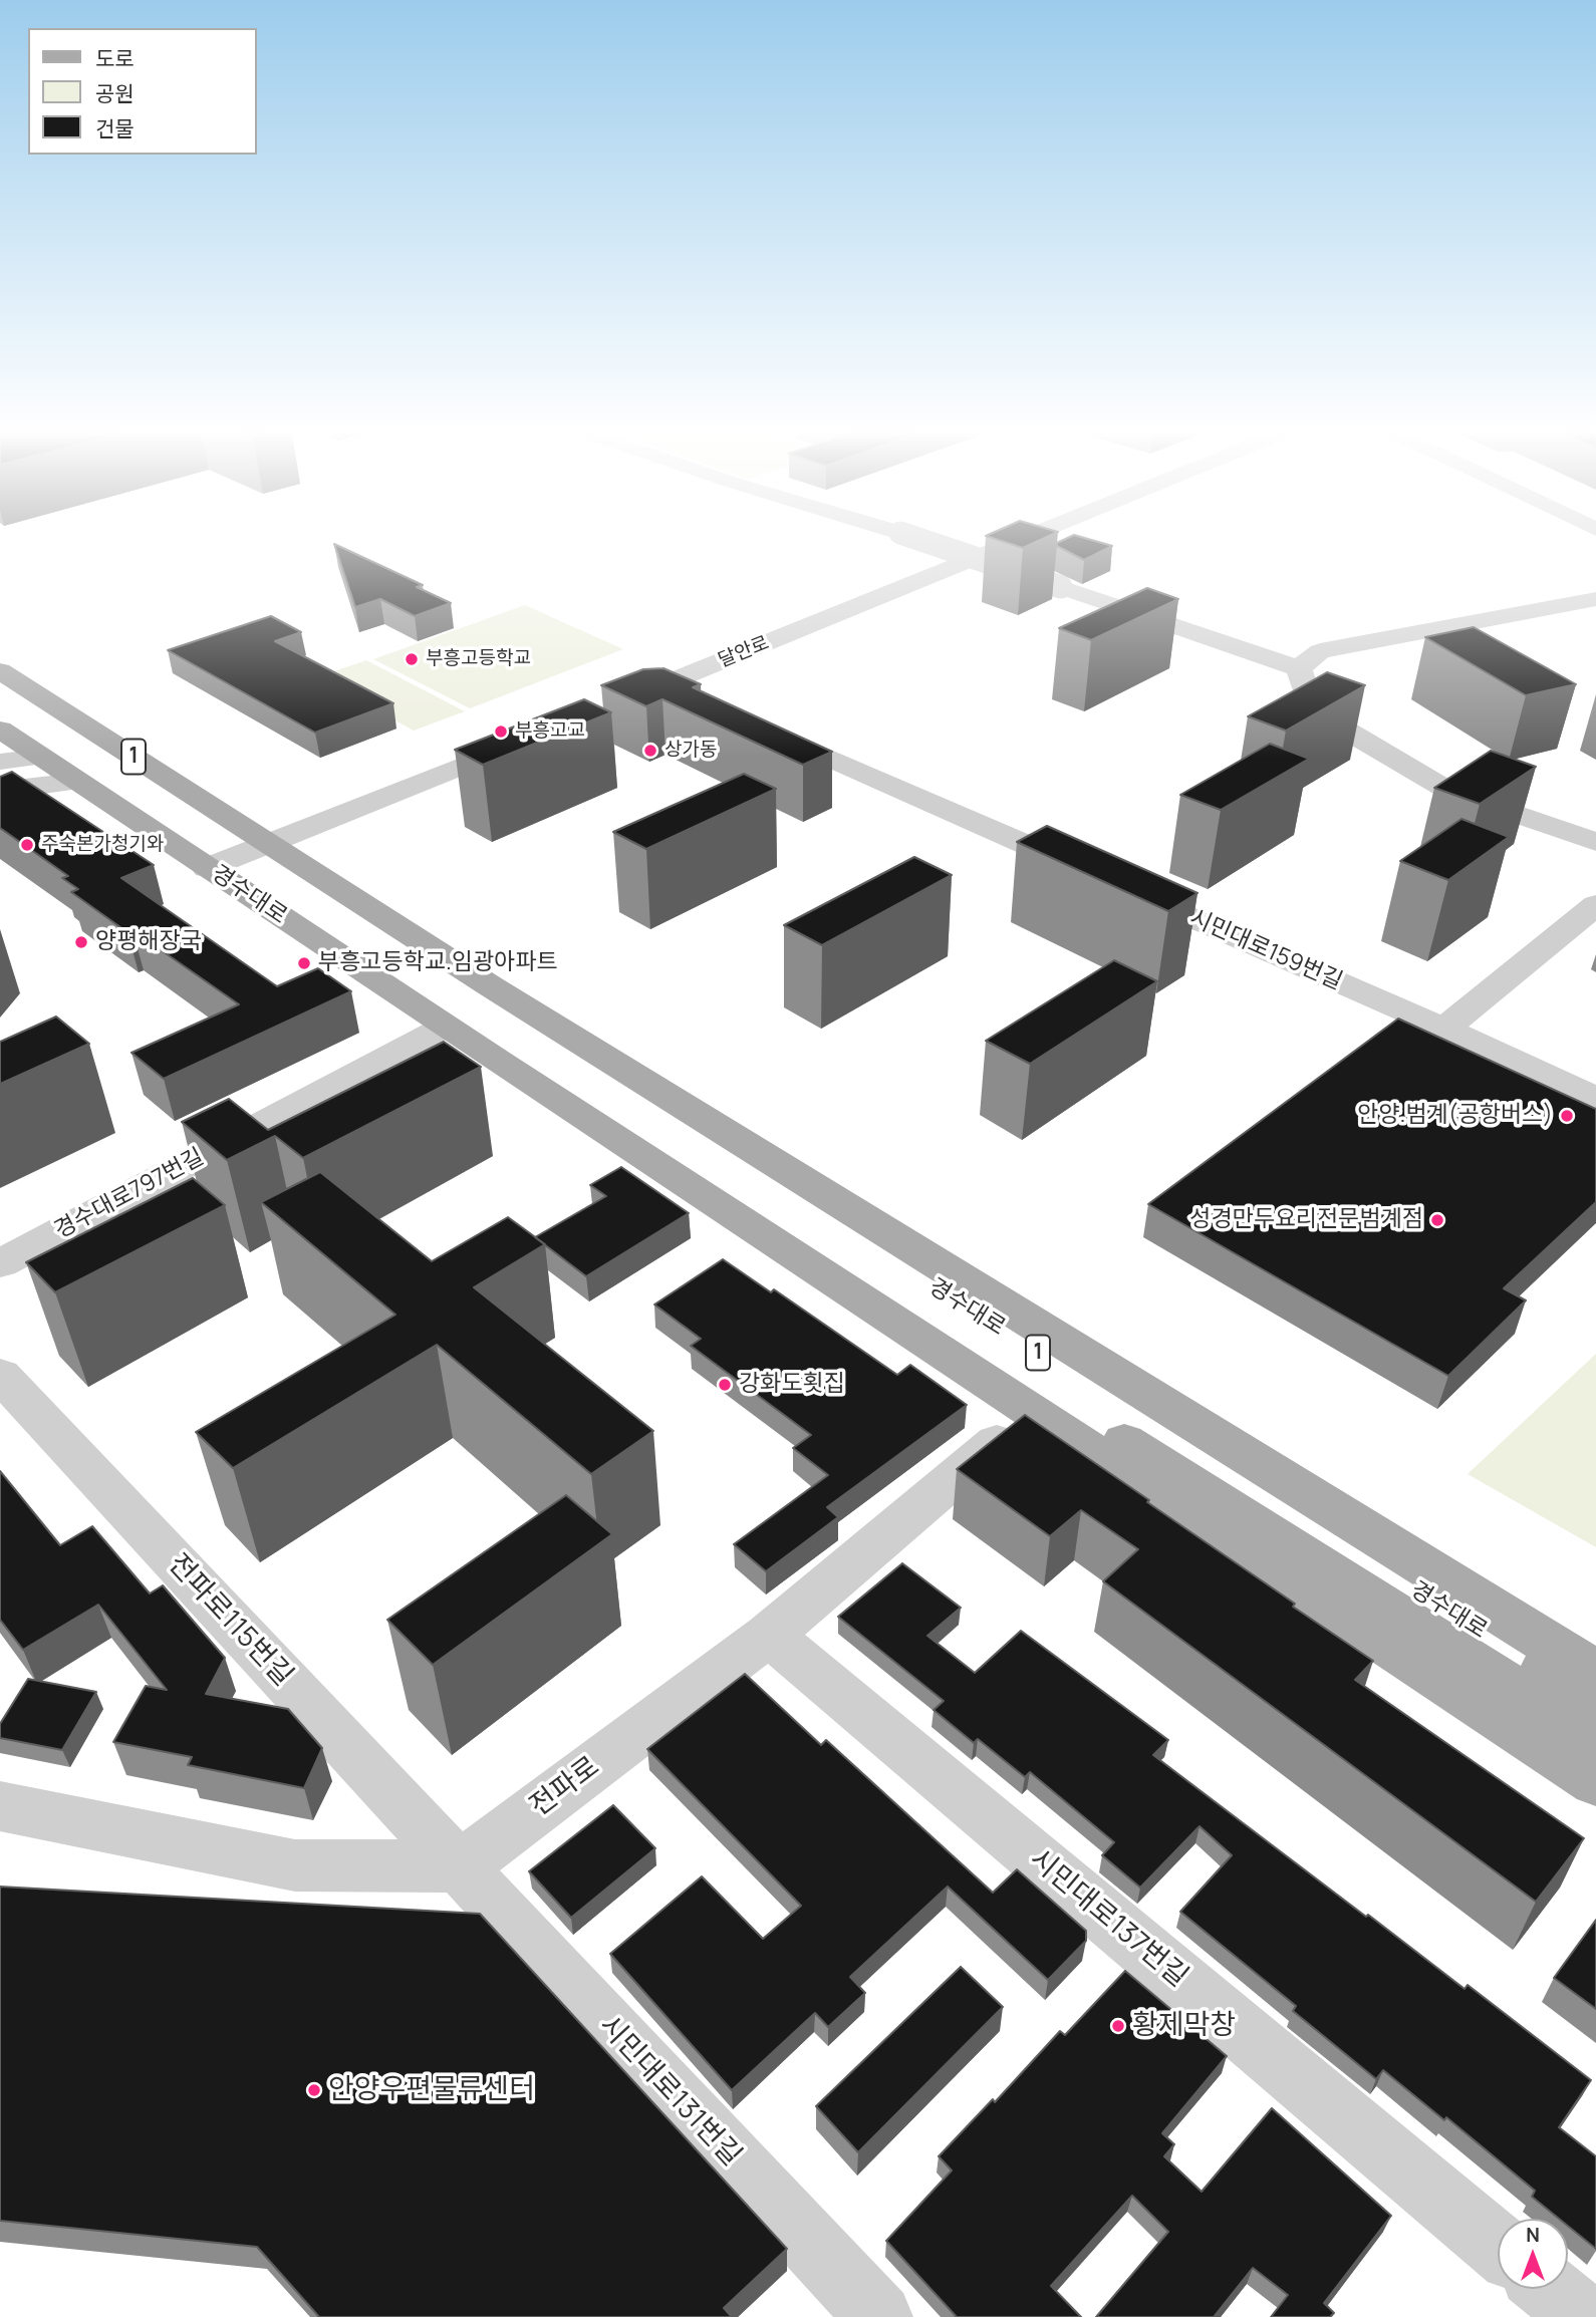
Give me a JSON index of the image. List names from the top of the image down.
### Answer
{
  "streets": {
    "main road": ["1", "경수대로"],
    "street": [
      "달안로",
      "시민대로159번길",
      "경수대로797번길",
      "전파로115번길",
      "전파로",
      "시민대로137번길",
      "시민대로131번길"
    ]
  },
  "crossings": [
    ["경수대로", "경수대로797번길"],
    ["경수대로", "전파로"],
    ["전파로115번길", "전파로"],
    ["전파로115번길", "시민대로131번길"],
    ["전파로", "시민대로137번길"],
    ["전파로", "시민대로131번길"]
  ],
  "places": [
    "부흥고등학교",
    "부흥고교",
    "상가동",
    "주숙본가청기와",
    "양평해장국",
    "부흥고등학교.임광아파트",
    "안양.범계(공항버스)",
    "성경만두요리전문범계점",
    "강화도횟집",
    "황제막창",
    "안양우편물류센터"
  ],
  "legend": ["도로", "공원", "건물"],
  "north": "top"
}
